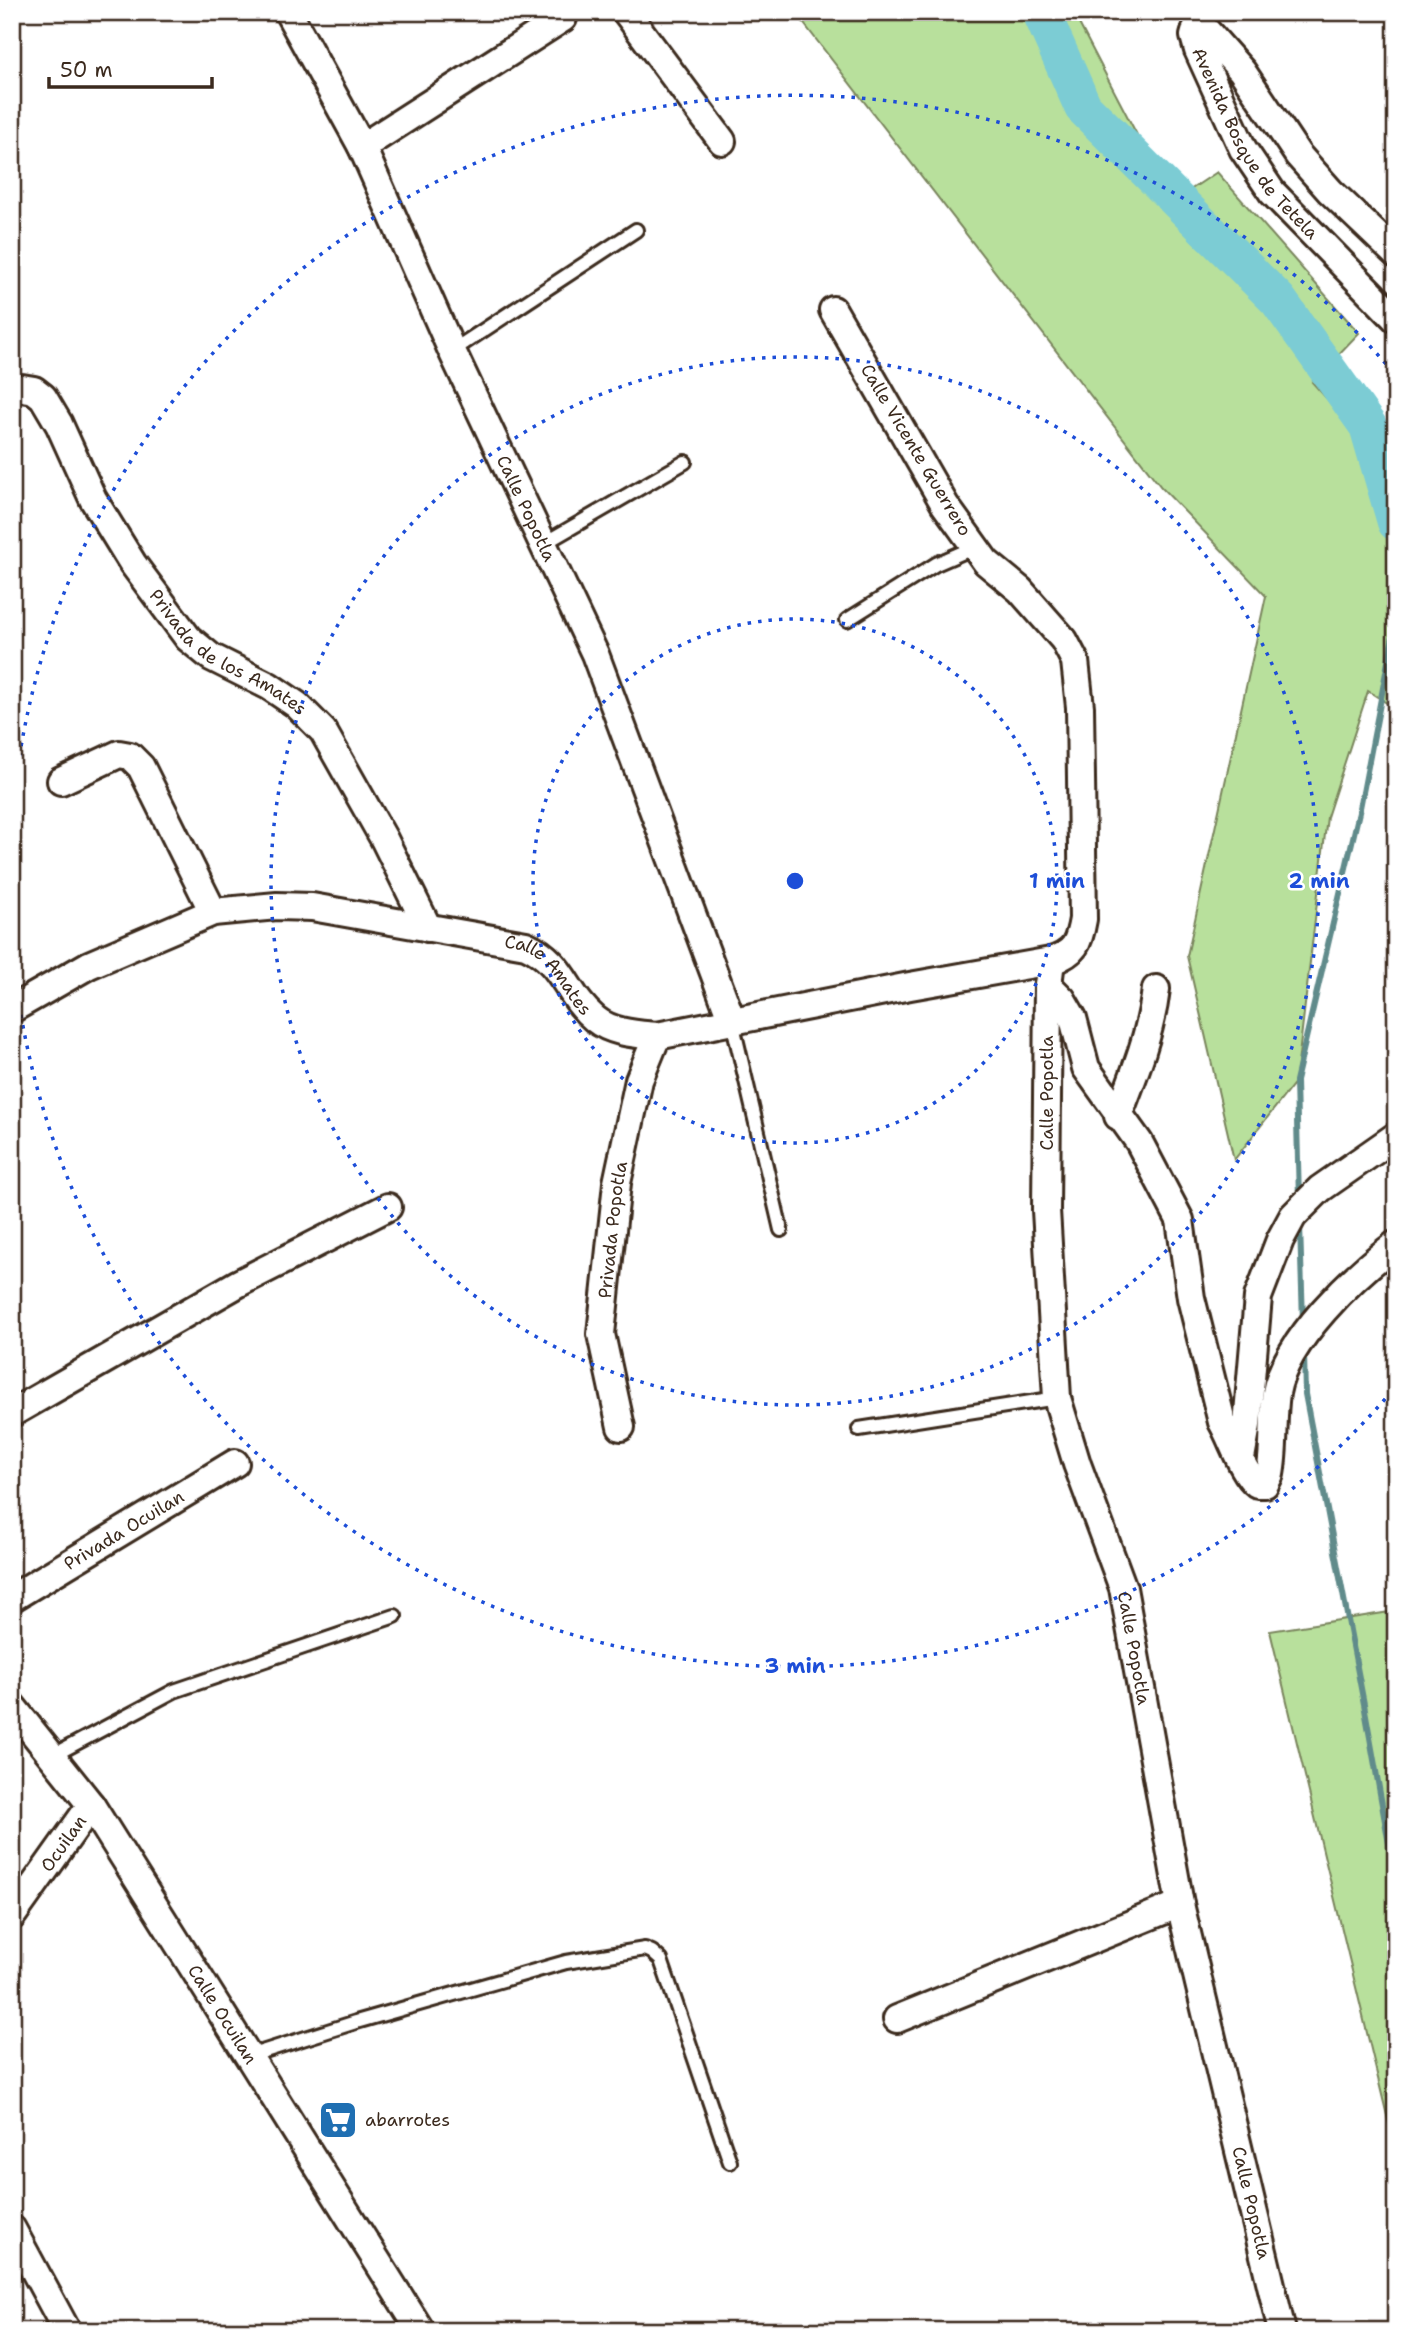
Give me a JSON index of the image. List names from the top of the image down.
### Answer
{
  "streets": {
    "street": [
      "Avenida Bosque de Tetela",
      "Calle Vicente Guerrero",
      "Calle Popotla",
      "Privada de los Amates",
      "Calle Amates",
      "Privada Popotla",
      "Privada Ocuilan",
      "Ocuilan",
      "Calle Ocuilan"
    ]
  },
  "crossings": [
    ["Calle Vicente Guerrero", "Calle Amates"],
    ["Calle Popotla", "Calle Amates"],
    ["Privada de los Amates", "Calle Amates"],
    ["Calle Amates", "Privada Popotla"],
    ["Ocuilan", "Calle Ocuilan"]
  ],
  "places": {
    "supermarket": ["abarrotes"]
  },
  "scale_bar": "50 m",
  "rings": ["1 min", "2 min", "3 min"]
}
